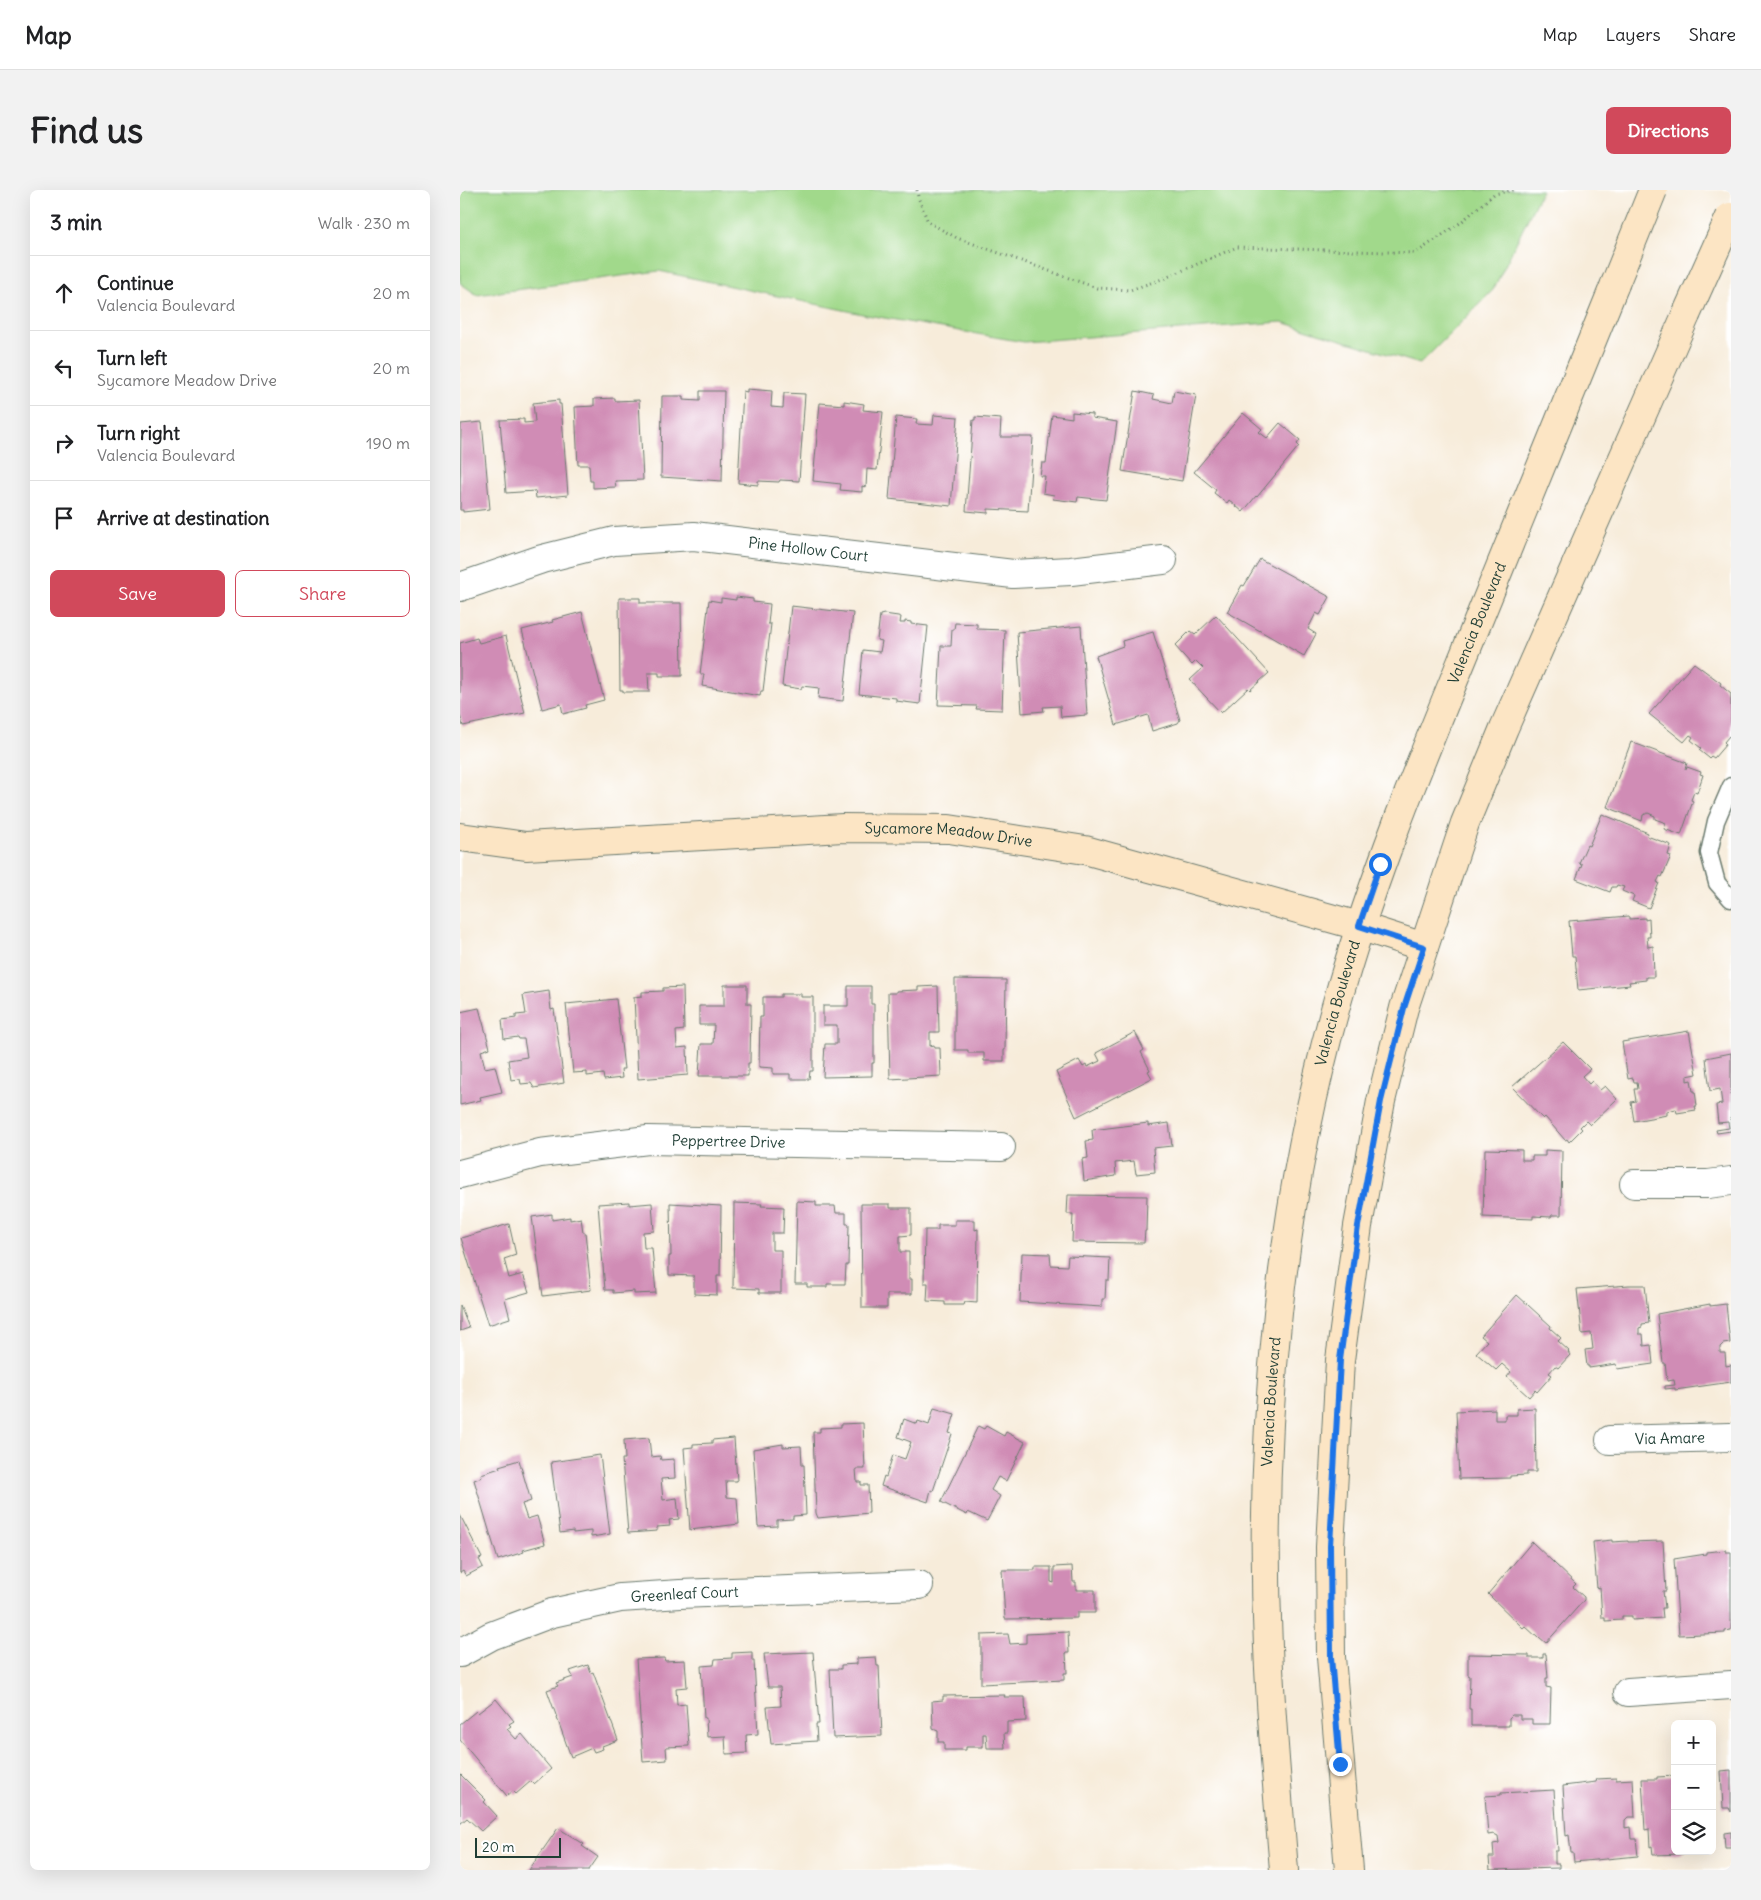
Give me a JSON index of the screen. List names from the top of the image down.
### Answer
{
  "streets": {
    "street": [
      "Pine Hollow Court",
      "Valencia Boulevard",
      "Sycamore Meadow Drive",
      "Peppertree Drive",
      "Via Amare",
      "Greenleaf Court"
    ]
  },
  "crossings": [
    ["Valencia Boulevard", "Sycamore Meadow Drive"]
  ],
  "scale_bar": "20 m",
  "page": {
    "header": "Map",
    "nav": ["Map", "Layers", "Share"],
    "buttons": [
      "Directions",
      ["Save", "Share"]
    ],
    "title": "Find us",
    "heading": ["3 min", "Walk · 230 m"],
    "list": [
      ["Continue", "Valencia Boulevard", "20 m"],
      ["Turn left", "Sycamore Meadow Drive", "20 m"],
      ["Turn right", "Valencia Boulevard", "190 m"],
      "Arrive at destination"
    ],
    "map_buttons": ["+", "−"],
    "scale": "20 m"
  }
}
